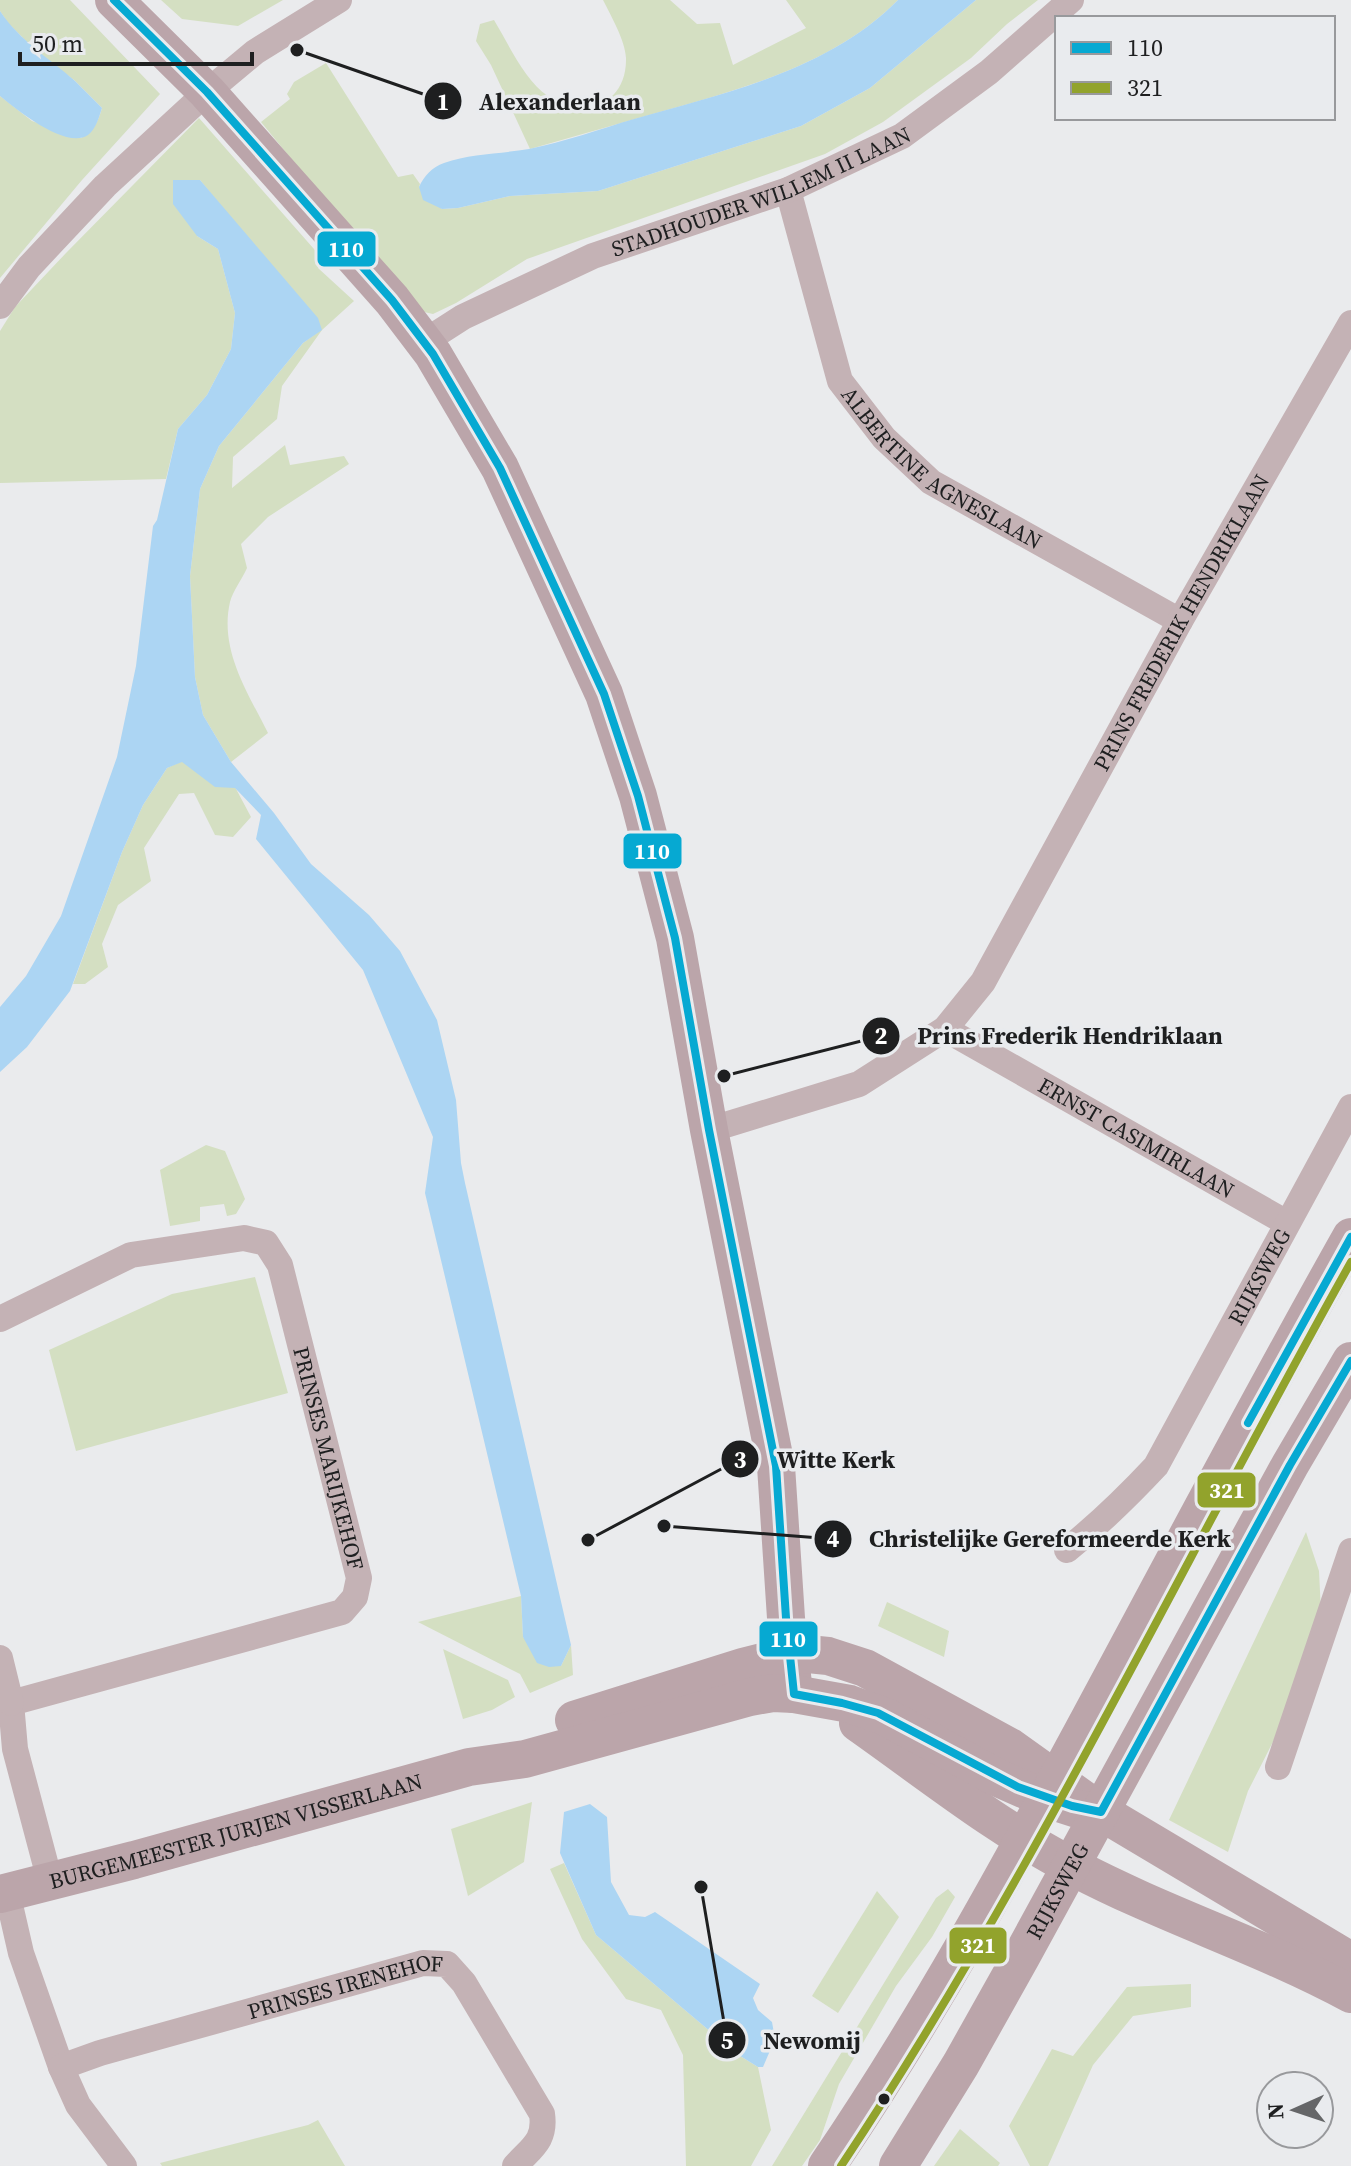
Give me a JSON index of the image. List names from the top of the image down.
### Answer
{
  "streets": {
    "street": [
      "STADHOUDER WILLEM II LAAN",
      "ALBERTINE AGNESLAAN",
      "PRINS FREDERIK HENDRIKLAAN",
      "ERNST CASIMIRLAAN",
      "RIJKSWEG",
      "PRINSES MARIJKEHOF",
      "BURGEMEESTER JURJEN VISSERLAAN",
      "PRINSES IRENEHOF"
    ]
  },
  "crossings": [
    ["STADHOUDER WILLEM II LAAN", "ALBERTINE AGNESLAAN"],
    ["ALBERTINE AGNESLAAN", "PRINS FREDERIK HENDRIKLAAN"],
    ["PRINS FREDERIK HENDRIKLAAN", "ERNST CASIMIRLAAN"],
    ["ERNST CASIMIRLAAN", "RIJKSWEG"]
  ],
  "places": [
    "Alexanderlaan",
    "Prins Frederik Hendriklaan",
    "Christelijke Gereformeerde Kerk",
    "Witte Kerk",
    "Newomij"
  ],
  "lines": ["transit line 110", "transit line 321"],
  "legend": ["110", "321"],
  "scale_bar": "50 m",
  "north": "left"
}
